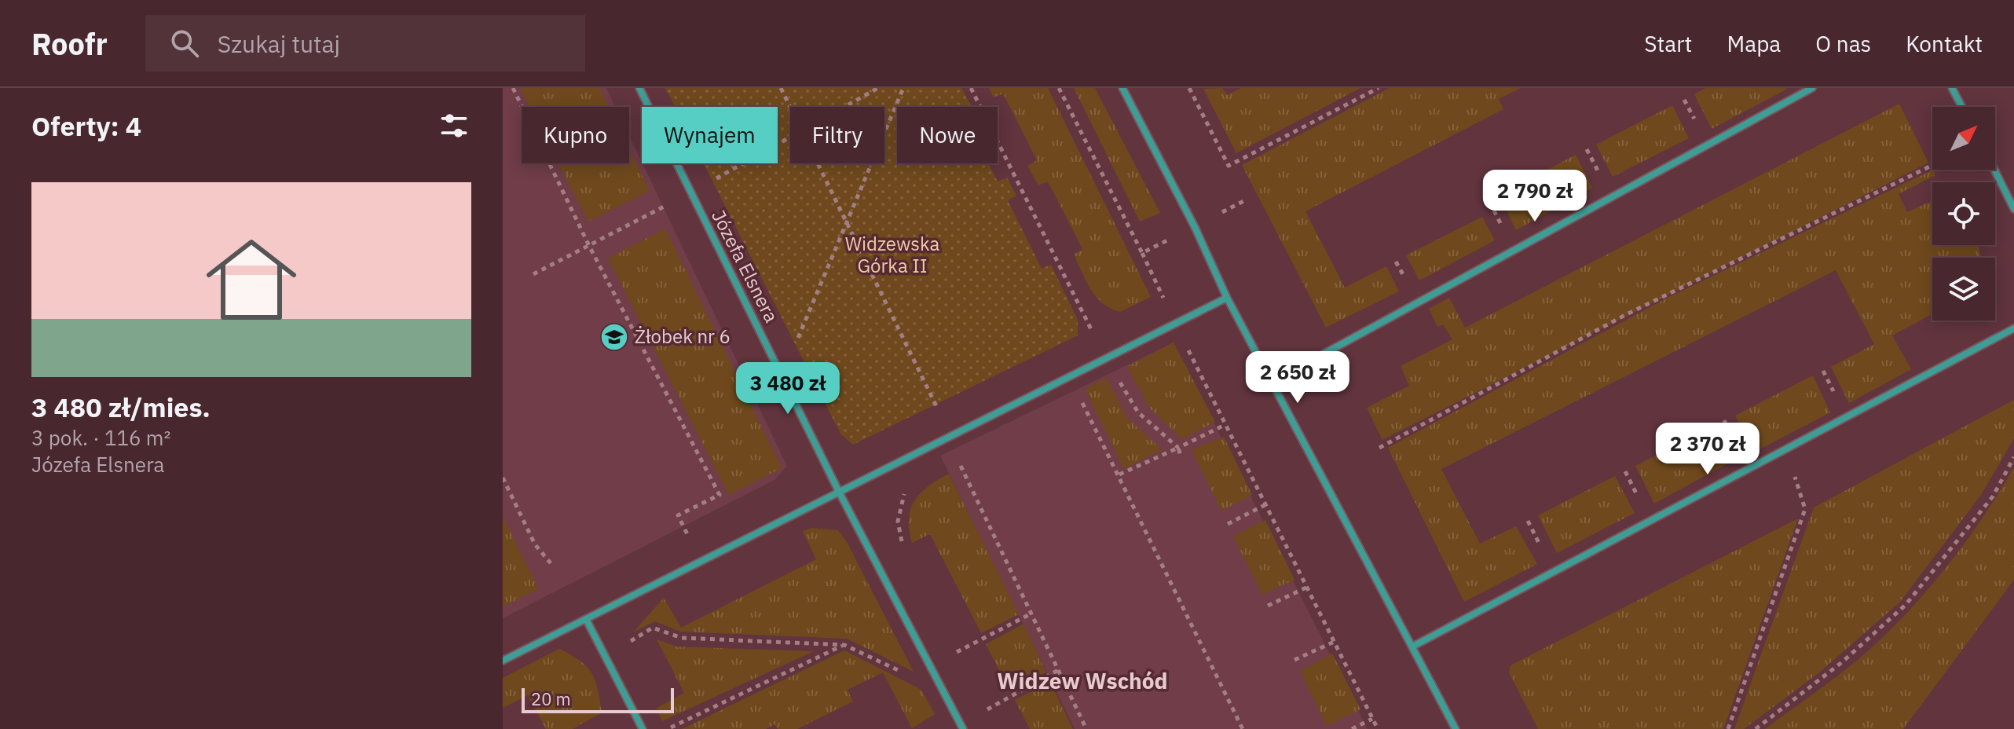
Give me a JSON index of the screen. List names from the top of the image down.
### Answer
{
  "streets": {
    "street": ["Józefa Elsnera"]
  },
  "districts": ["Widzew Wschód"],
  "parks": ["Widzewska Górka II"],
  "places": {
    "school or university": ["Żłobek nr 6"]
  },
  "scale_bar": "20 m",
  "north": "top right",
  "page": {
    "header": "Roofr",
    "search": "Szukaj tutaj",
    "nav": [
      "Start",
      "Mapa",
      "O nas",
      "Kontakt"
    ],
    "heading": "Oferty: 4",
    "chip": [
      "Kupno",
      "Wynajem",
      "Filtry",
      "Nowe"
    ],
    "list": [
      {
        "name": "3 480 zł/mies.",
        "note": "3 pok. · 116 m² · Józefa Elsnera"
      }
    ],
    "price": [
      "2 790 zł",
      "2 650 zł",
      "3 480 zł",
      "2 370 zł"
    ],
    "scale": "20 m"
  }
}
